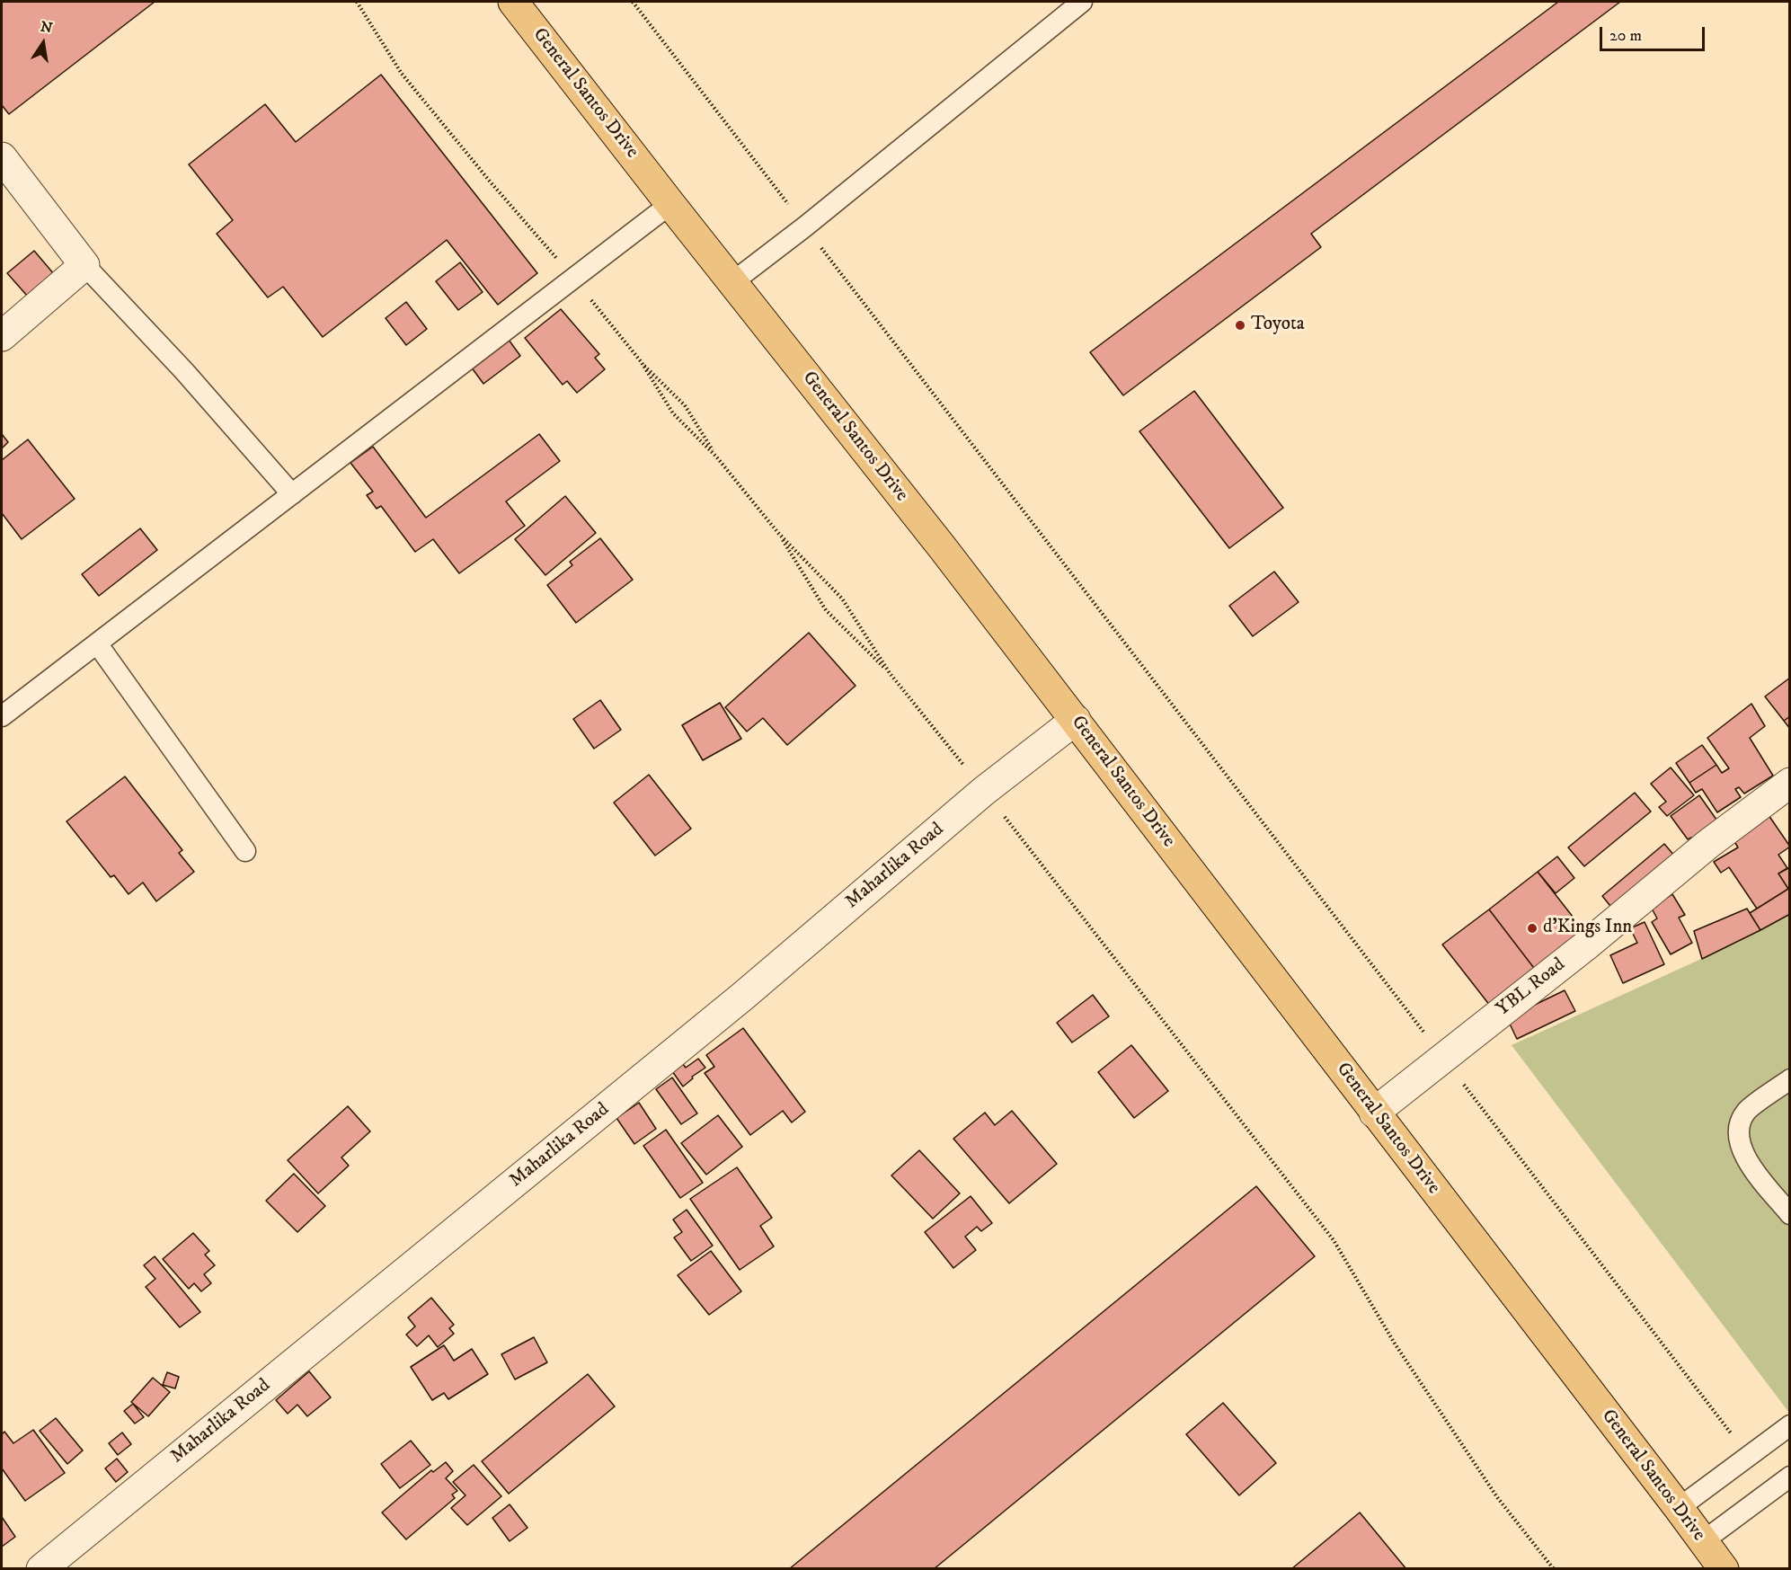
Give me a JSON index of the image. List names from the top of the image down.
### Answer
{
  "streets": {
    "highway": ["General Santos Drive"],
    "street": ["Maharlika Road", "YBL Road"]
  },
  "crossings": [
    ["General Santos Drive", "Maharlika Road"],
    ["General Santos Drive", "YBL Road"]
  ],
  "places": ["Toyota", "d'Kings Inn"],
  "scale_bar": "20 m",
  "north": "top"
}
